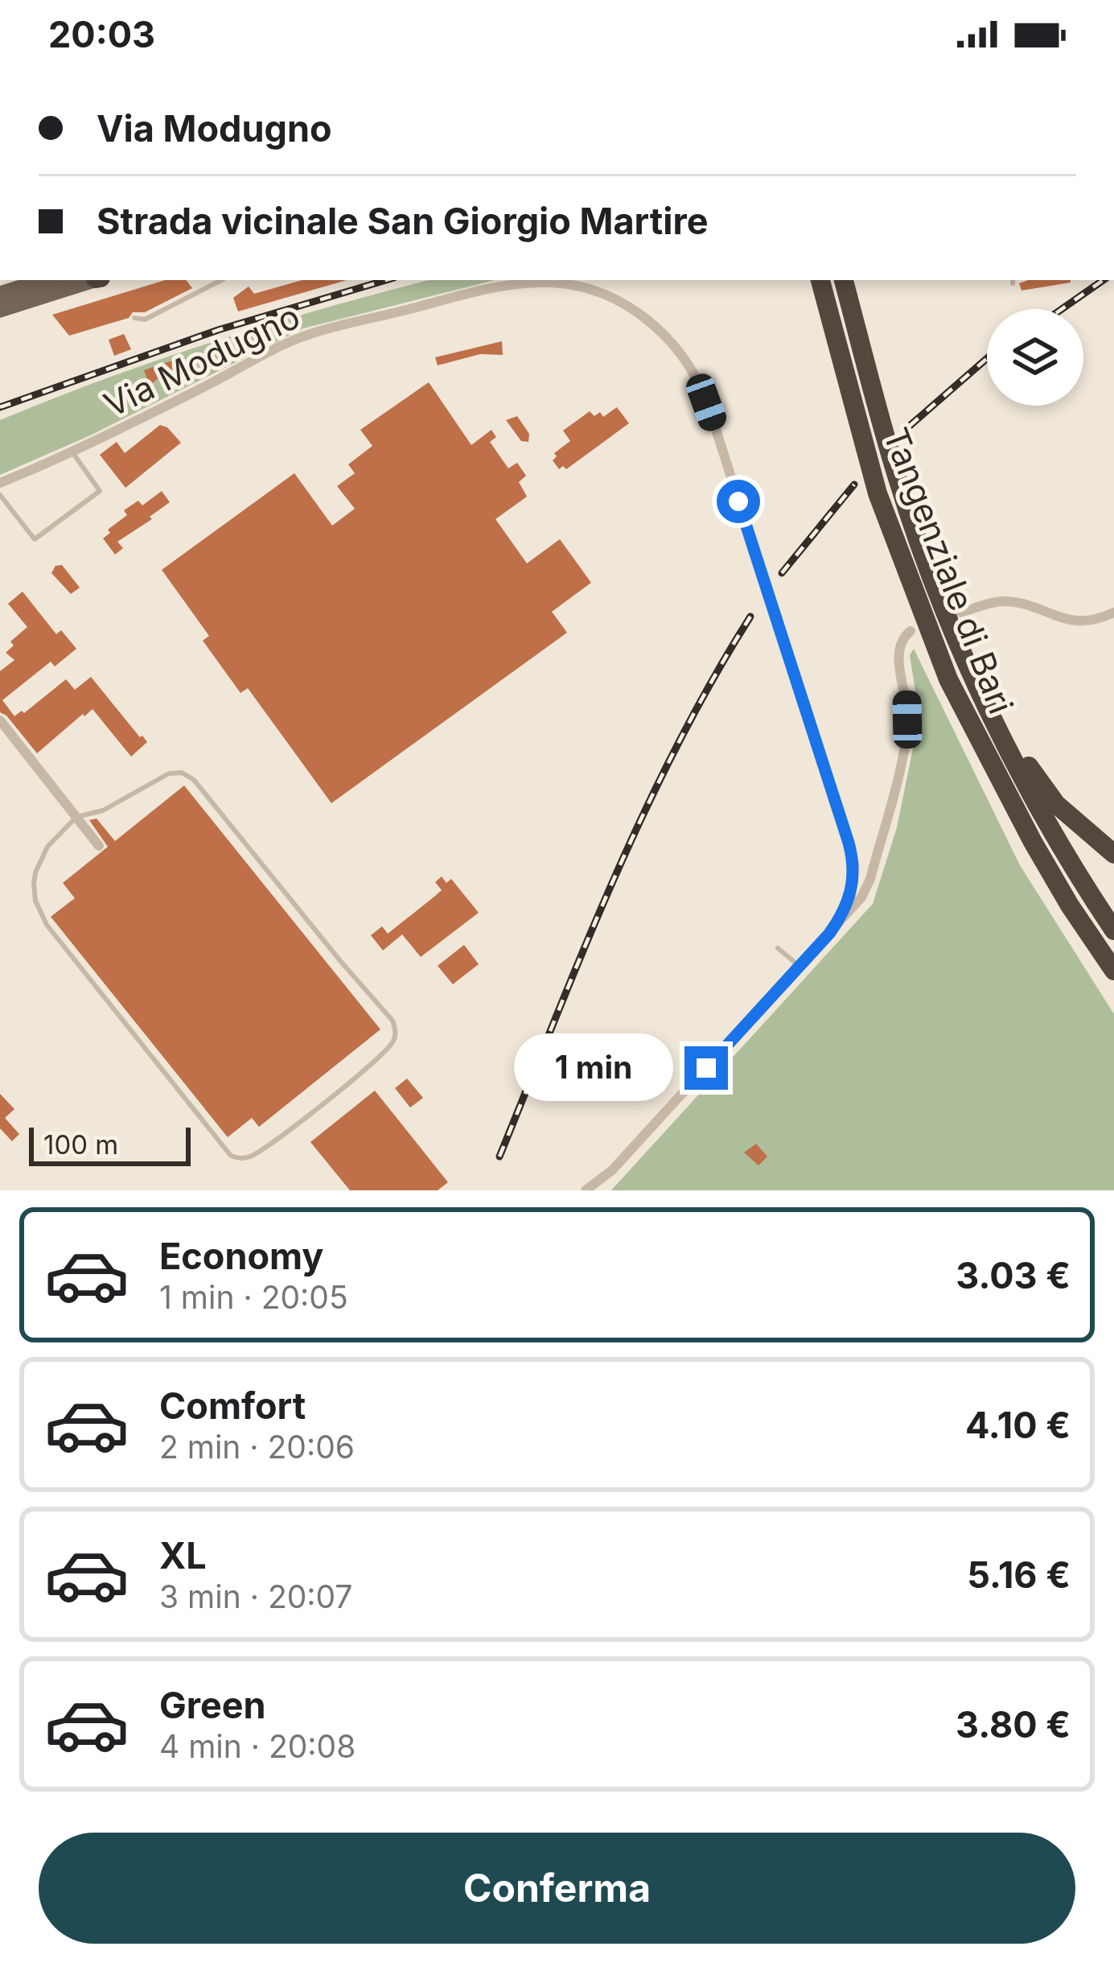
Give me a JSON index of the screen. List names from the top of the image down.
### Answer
{
  "streets": {
    "highway": ["Tangenziale di Bari"],
    "street": ["Via Modugno"]
  },
  "scale_bar": "100 m",
  "page": {
    "status": "20:03",
    "banner": ["Via Modugno", "Strada vicinale San Giorgio Martire"],
    "bubble": "1 min",
    "scale": "100 m",
    "list": [
      {
        "name": "Economy",
        "note": "1 min · 20:05",
        "value": "3.03 €"
      },
      {
        "name": "Comfort",
        "note": "2 min · 20:06",
        "value": "4.10 €"
      },
      {
        "name": "XL",
        "note": "3 min · 20:07",
        "value": "5.16 €"
      },
      {
        "name": "Green",
        "note": "4 min · 20:08",
        "value": "3.80 €"
      }
    ],
    "buttons": "Conferma"
  }
}
